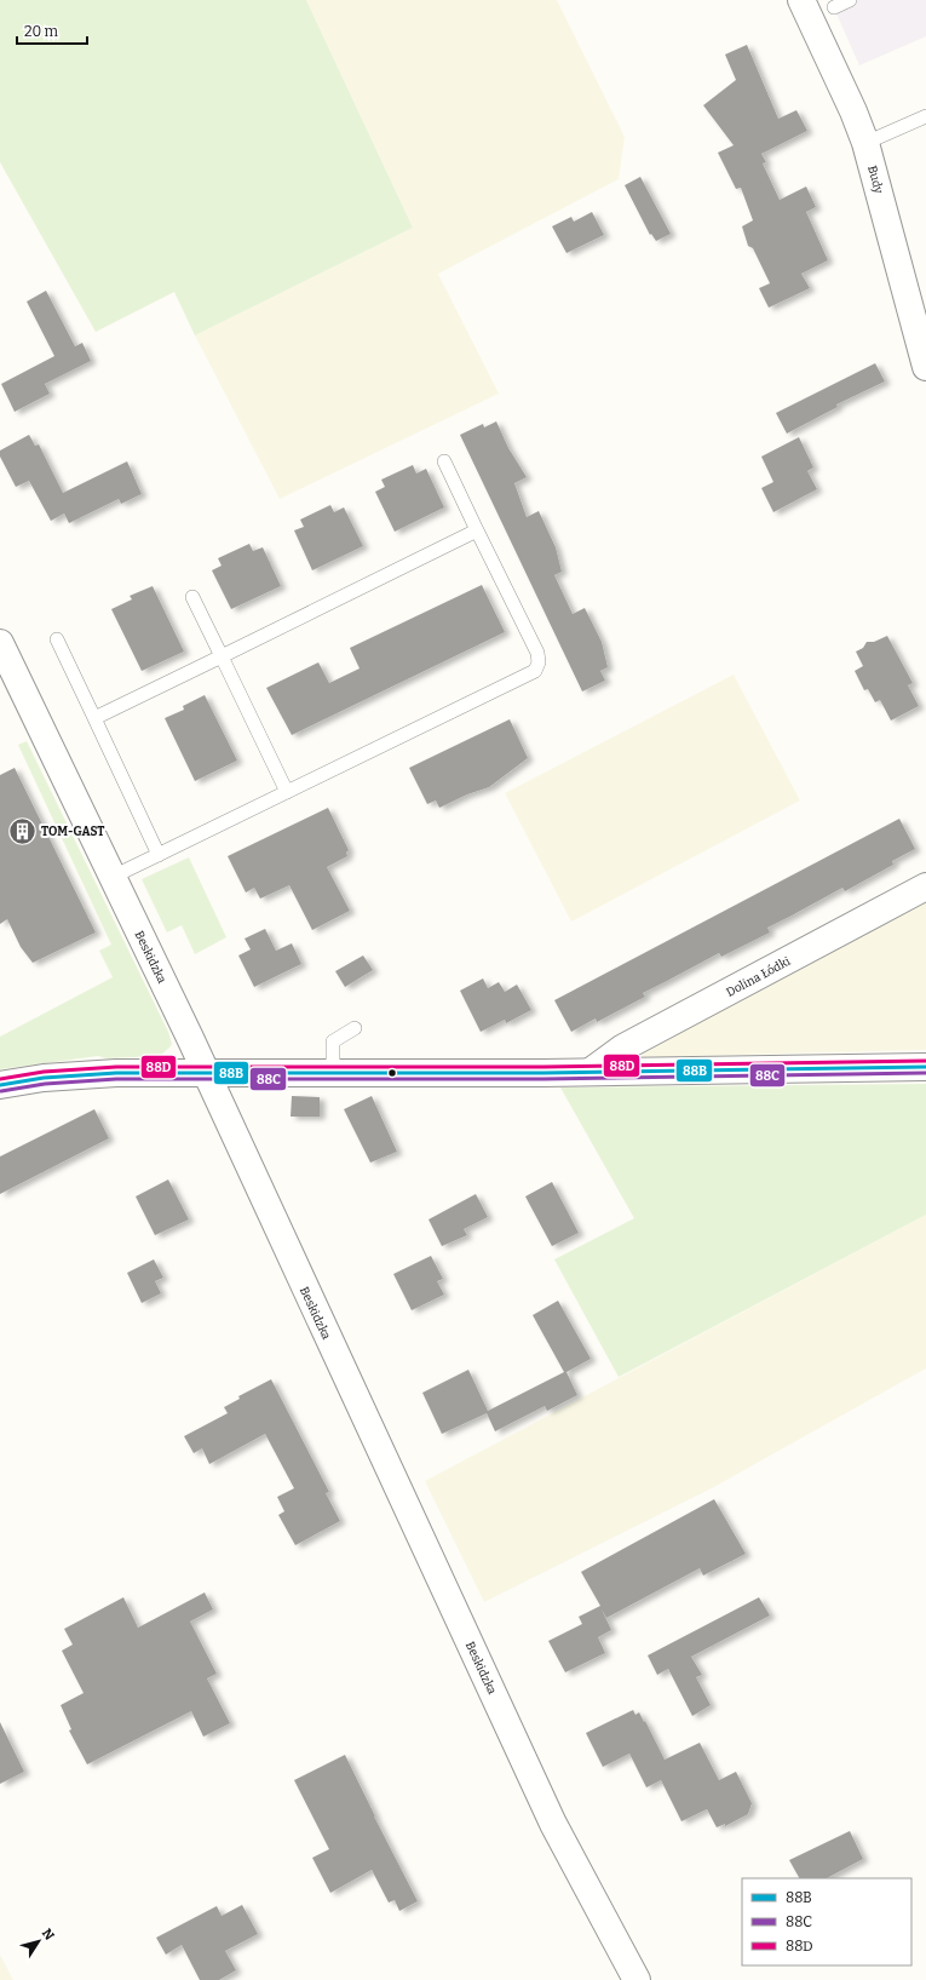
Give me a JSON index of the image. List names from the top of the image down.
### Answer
{
  "streets": {
    "street": ["Budy", "Beskidzka", "Dolina Łódki"]
  },
  "places": {
    "building": ["TOM-GAST"]
  },
  "lines": ["transit line 88D", "transit line 88B", "transit line 88C"],
  "legend": ["88B", "88C", "88D"],
  "scale_bar": "20 m",
  "north": "top right"
}
